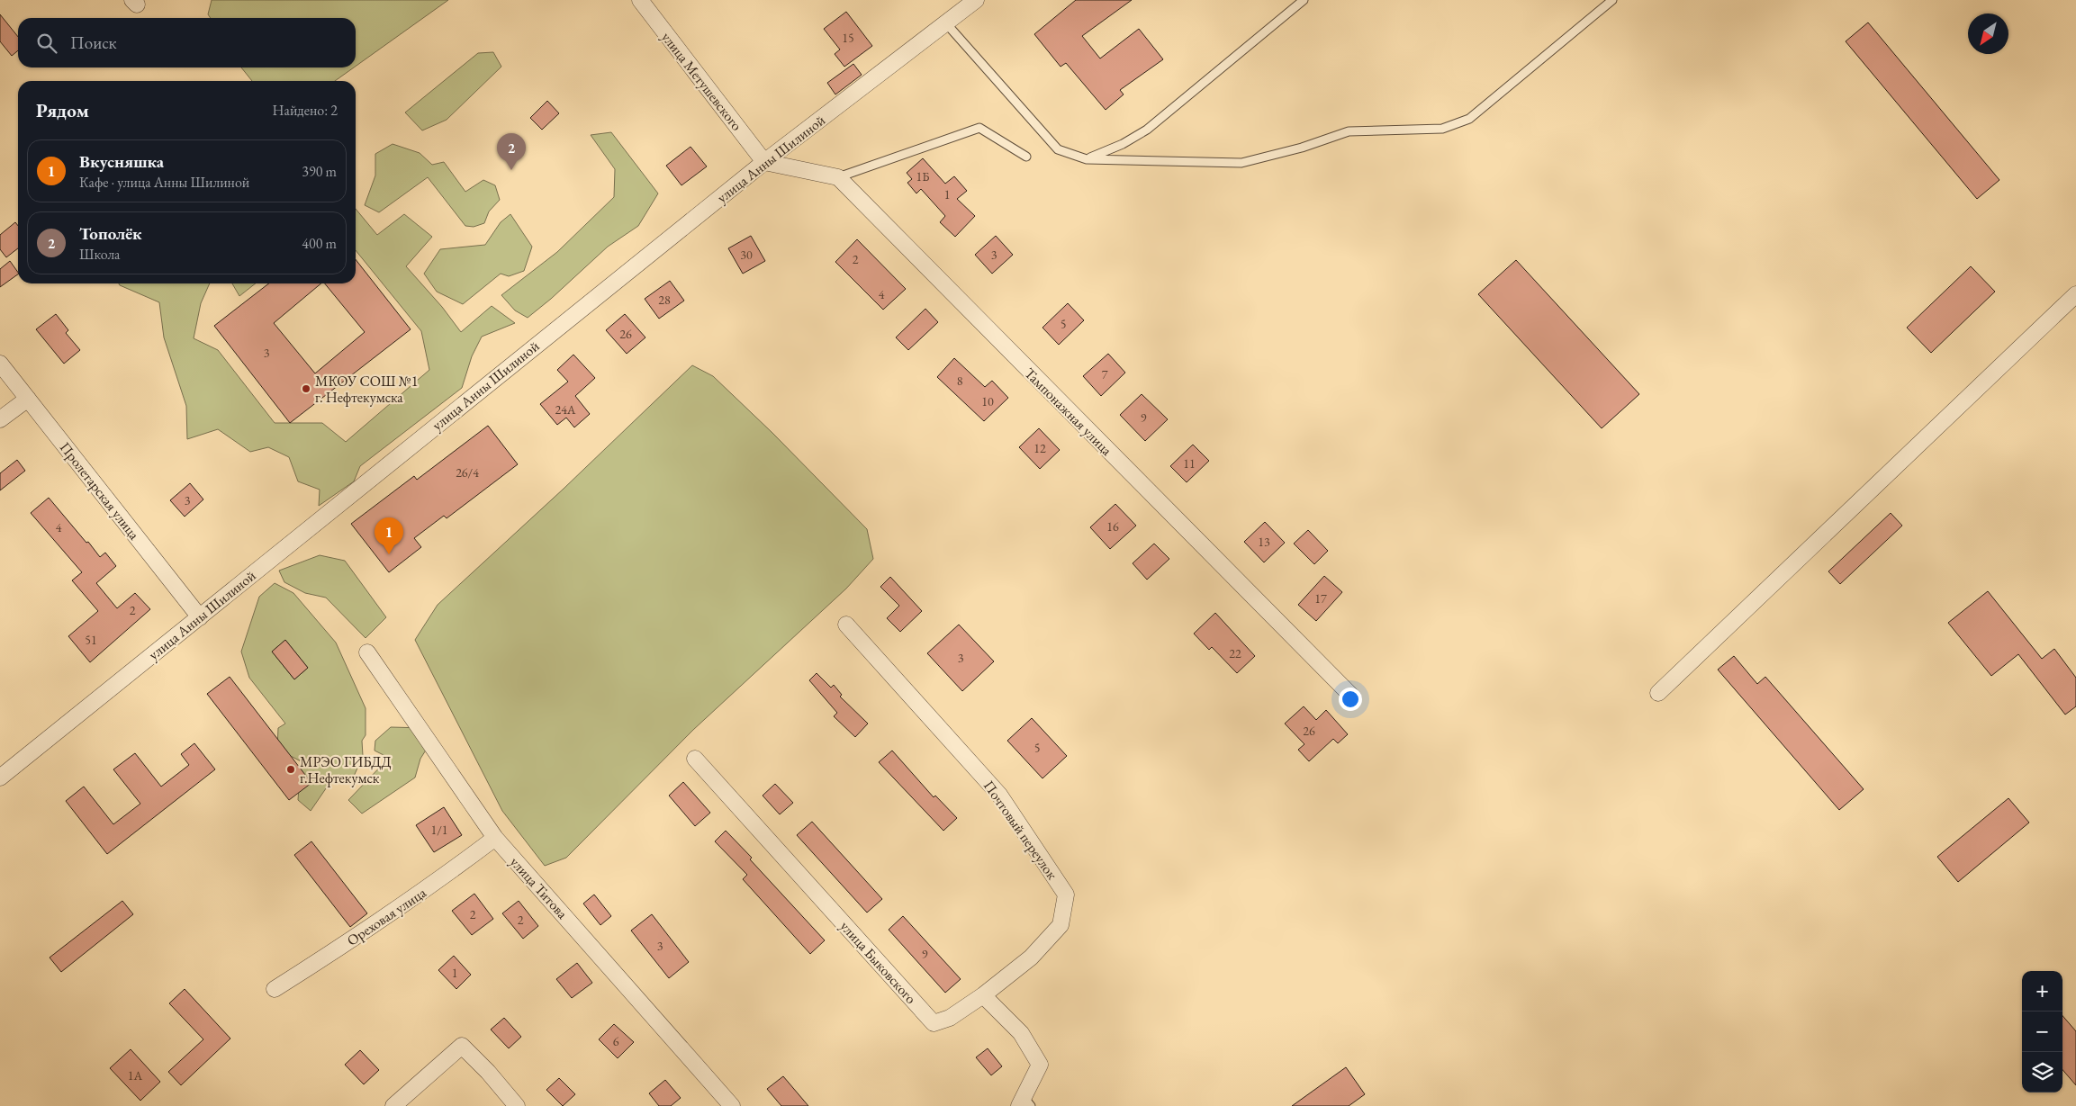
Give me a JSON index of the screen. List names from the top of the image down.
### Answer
{
  "streets": {
    "street": [
      "улица Метушевского",
      "улица Анны Шилиной",
      "Тампонажная улица",
      "Пролетарская улица",
      "Почтовый переулок",
      "улица Титова",
      "Ореховая улица",
      "улица Быковского"
    ]
  },
  "crossings": [
    ["улица Метушевского", "улица Анны Шилиной"],
    ["улица Анны Шилиной", "Пролетарская улица"],
    ["Почтовый переулок", "улица Быковского"],
    ["улица Титова", "Ореховая улица"]
  ],
  "places": ["МКОУ СОШ №1 г. Нефтекумска", "МРЭО ГИБДД г.Нефтекумск"],
  "house_numbers": [
    "15",
    "1Б",
    "1",
    "30",
    "3",
    "2",
    "4",
    "28",
    "5",
    "26",
    "3",
    "7",
    "8",
    "10",
    "24А",
    "9",
    "12",
    "11",
    "26/4",
    "3",
    "16",
    "4",
    "13",
    "17",
    "2",
    "51",
    "22",
    "3",
    "26",
    "5",
    "1/1",
    "2",
    "2",
    "3",
    "9",
    "1",
    "6",
    "1А"
  ],
  "north": "bottom left",
  "page": {
    "search": "Поиск",
    "heading": ["Рядом", "Найдено: 2"],
    "pins": ["2", "1"],
    "list": [
      {
        "mark": "1",
        "name": "Вкусняшка",
        "note": "Кафе · улица Анны Шилиной",
        "value": "390 m"
      },
      {
        "mark": "2",
        "name": "Тополёк",
        "note": "Школа",
        "value": "400 m"
      }
    ],
    "map_buttons": ["+", "−"]
  }
}
